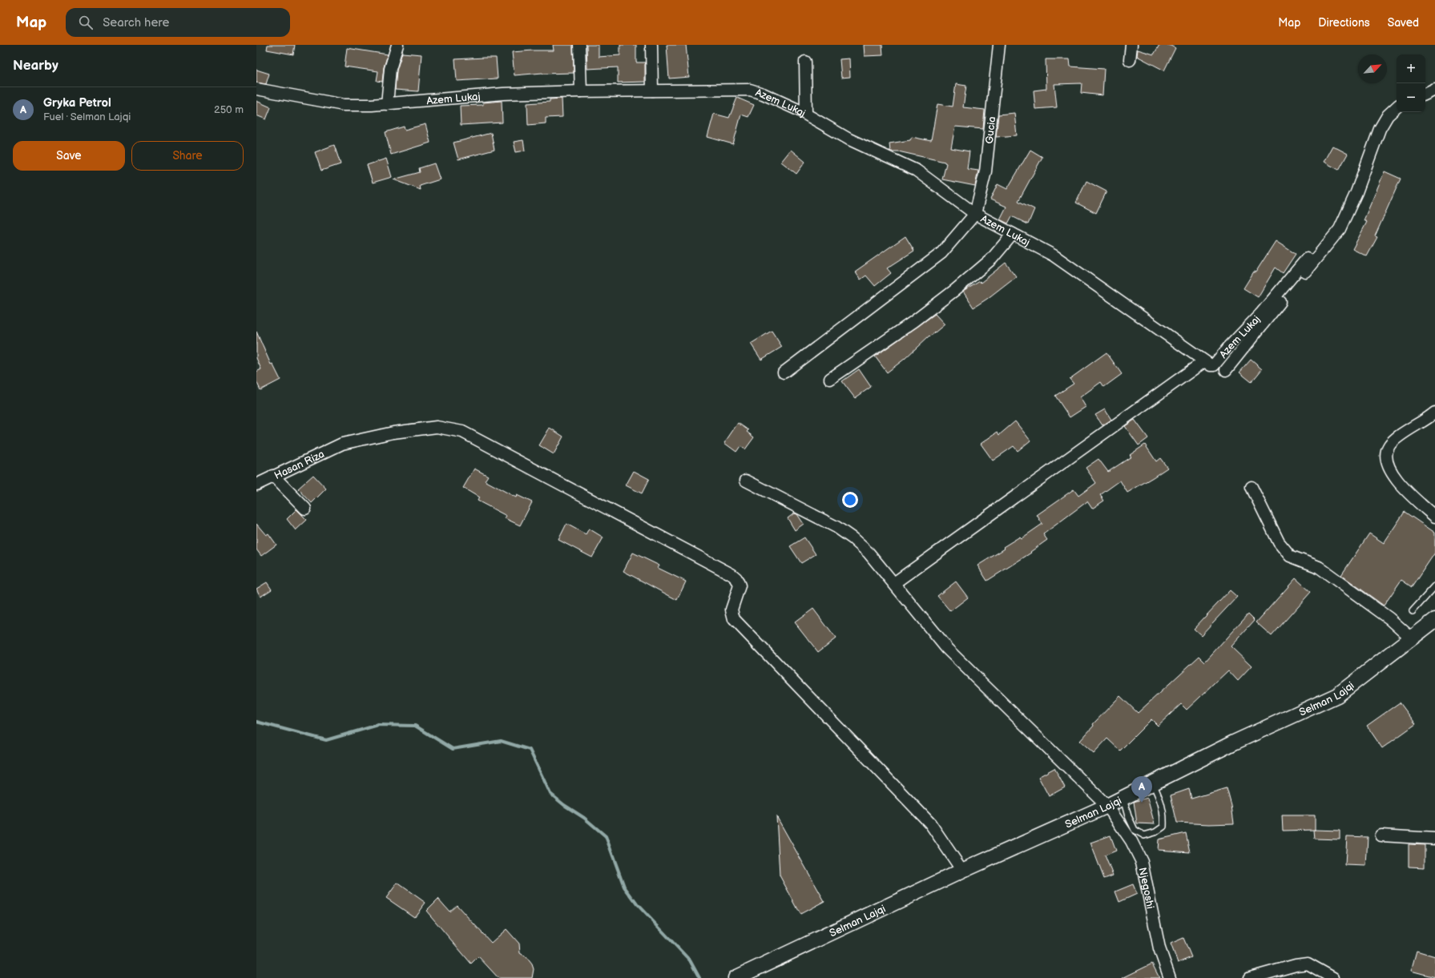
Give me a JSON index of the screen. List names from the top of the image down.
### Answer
{
  "streets": {
    "street": [
      "Azem Lukaj",
      "Gucia",
      "Hasan Riza",
      "Selman Lajqi",
      "Njegoshi"
    ]
  },
  "crossings": [
    ["Azem Lukaj", "Gucia"],
    ["Hasan Riza", "Selman Lajqi"],
    ["Selman Lajqi", "Njegoshi"]
  ],
  "north": "top right",
  "page": {
    "header": "Map",
    "search": "Search here",
    "nav": ["Map", "Directions", "Saved"],
    "heading": "Nearby",
    "map_buttons": ["+", "−"],
    "list": [
      {
        "mark": "A",
        "name": "Gryka Petrol",
        "note": "Fuel · Selman Lajqi",
        "value": "250 m"
      }
    ],
    "buttons": ["Save", "Share"],
    "pins": "A"
  }
}
